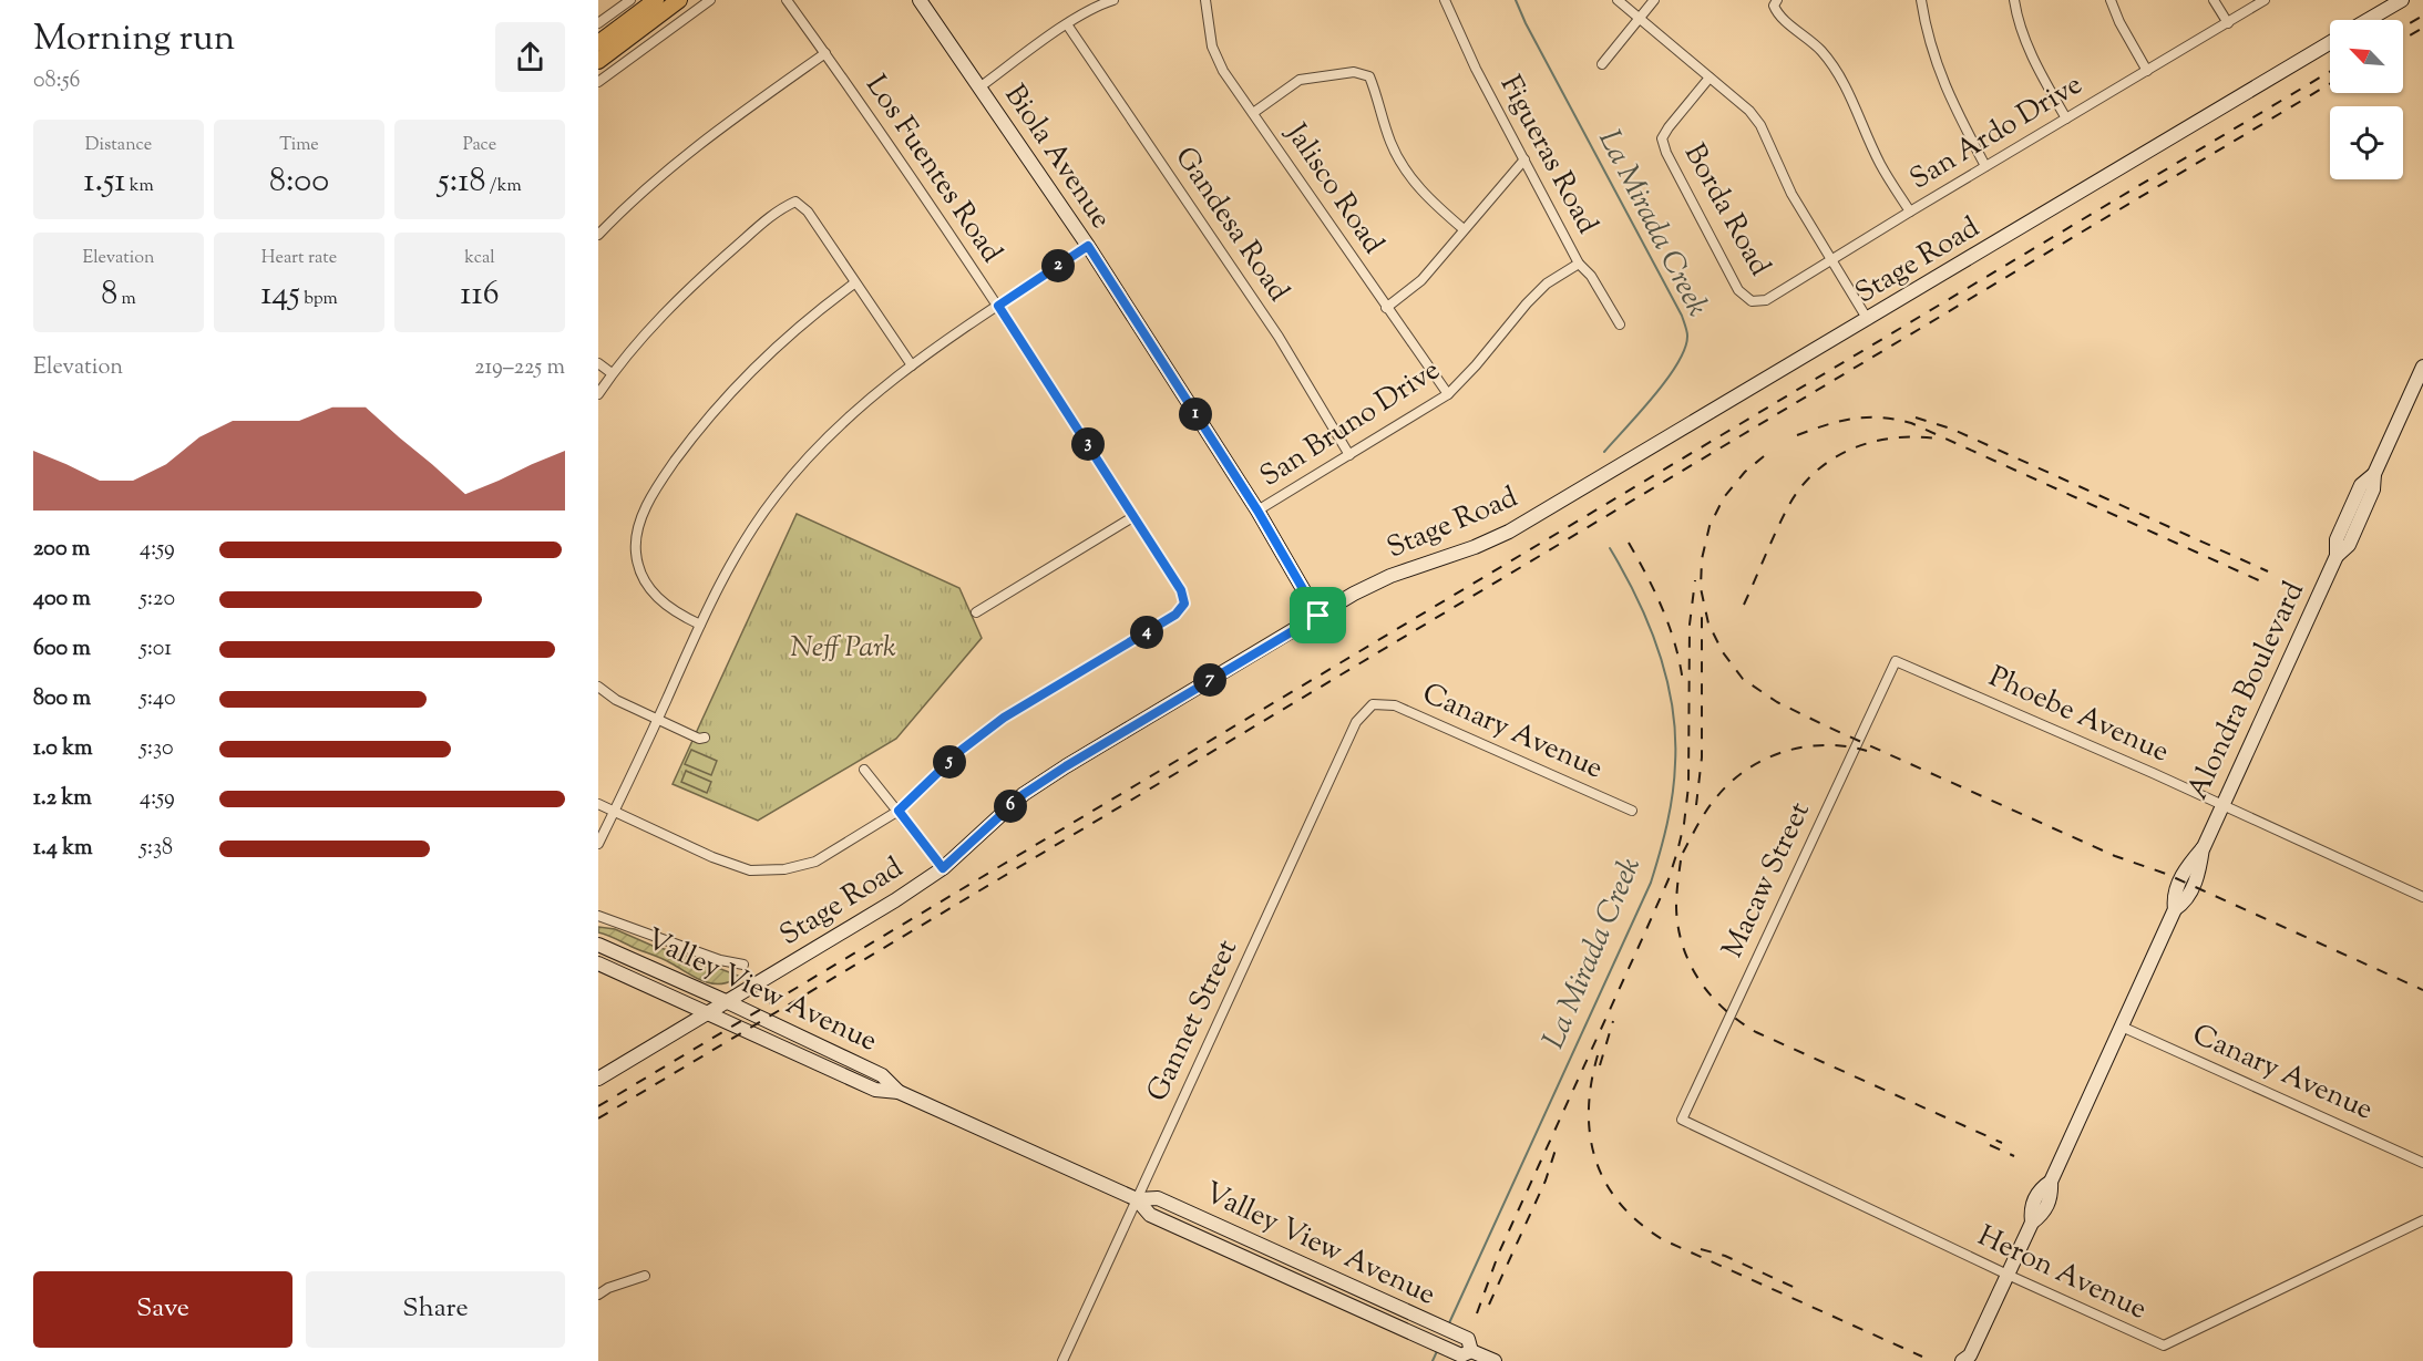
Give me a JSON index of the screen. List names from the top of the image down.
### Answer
{
  "streets": {
    "main road": [
      "Biola Avenue",
      "Stage Road",
      "Alondra Boulevard",
      "Valley View Avenue"
    ],
    "street": [
      "San Ardo Drive",
      "Figueras Road",
      "Los Fuentes Road",
      "Jalisco Road",
      "Borda Road",
      "Gandesa Road",
      "San Bruno Drive",
      "Phoebe Avenue",
      "Canary Avenue",
      "Macaw Street",
      "Gannet Street",
      "Heron Avenue"
    ]
  },
  "crossings": [
    ["San Ardo Drive", "Borda Road"],
    ["Figueras Road", "San Bruno Drive"],
    ["Biola Avenue", "Stage Road"],
    ["Biola Avenue", "San Bruno Drive"],
    ["Jalisco Road", "San Bruno Drive"],
    ["Gandesa Road", "San Bruno Drive"],
    ["Stage Road", "Valley View Avenue"],
    ["Alondra Boulevard", "Phoebe Avenue"],
    ["Alondra Boulevard", "Canary Avenue"],
    ["Alondra Boulevard", "Heron Avenue"],
    ["Phoebe Avenue", "Macaw Street"],
    ["Canary Avenue", "Gannet Street"],
    ["Macaw Street", "Heron Avenue"],
    ["Valley View Avenue", "Gannet Street"]
  ],
  "water": ["La Mirada Creek"],
  "parks": ["Neff Park"],
  "north": "top left",
  "page": {
    "heading": ["Morning run", "08:56"],
    "stats": [
      ["Distance", "1.51 km"],
      ["Time", "8:00"],
      ["Pace", "5:18 /km"],
      ["Elevation", "8 m"],
      ["Heart rate", "145 bpm"],
      ["kcal", "116"]
    ],
    "pins": [
      "2",
      "1",
      "3",
      "4",
      "7",
      "5",
      "6"
    ],
    "chart": ["Elevation", "219–225 m"],
    "list": [
      {
        "name": "200 m",
        "note": "4:59"
      },
      {
        "name": "400 m",
        "note": "5:20"
      },
      {
        "name": "600 m",
        "note": "5:01"
      },
      {
        "name": "800 m",
        "note": "5:40"
      },
      {
        "name": "1.0 km",
        "note": "5:30"
      },
      {
        "name": "1.2 km",
        "note": "4:59"
      },
      {
        "name": "1.4 km",
        "note": "5:38"
      }
    ],
    "buttons": ["Save", "Share"]
  }
}
